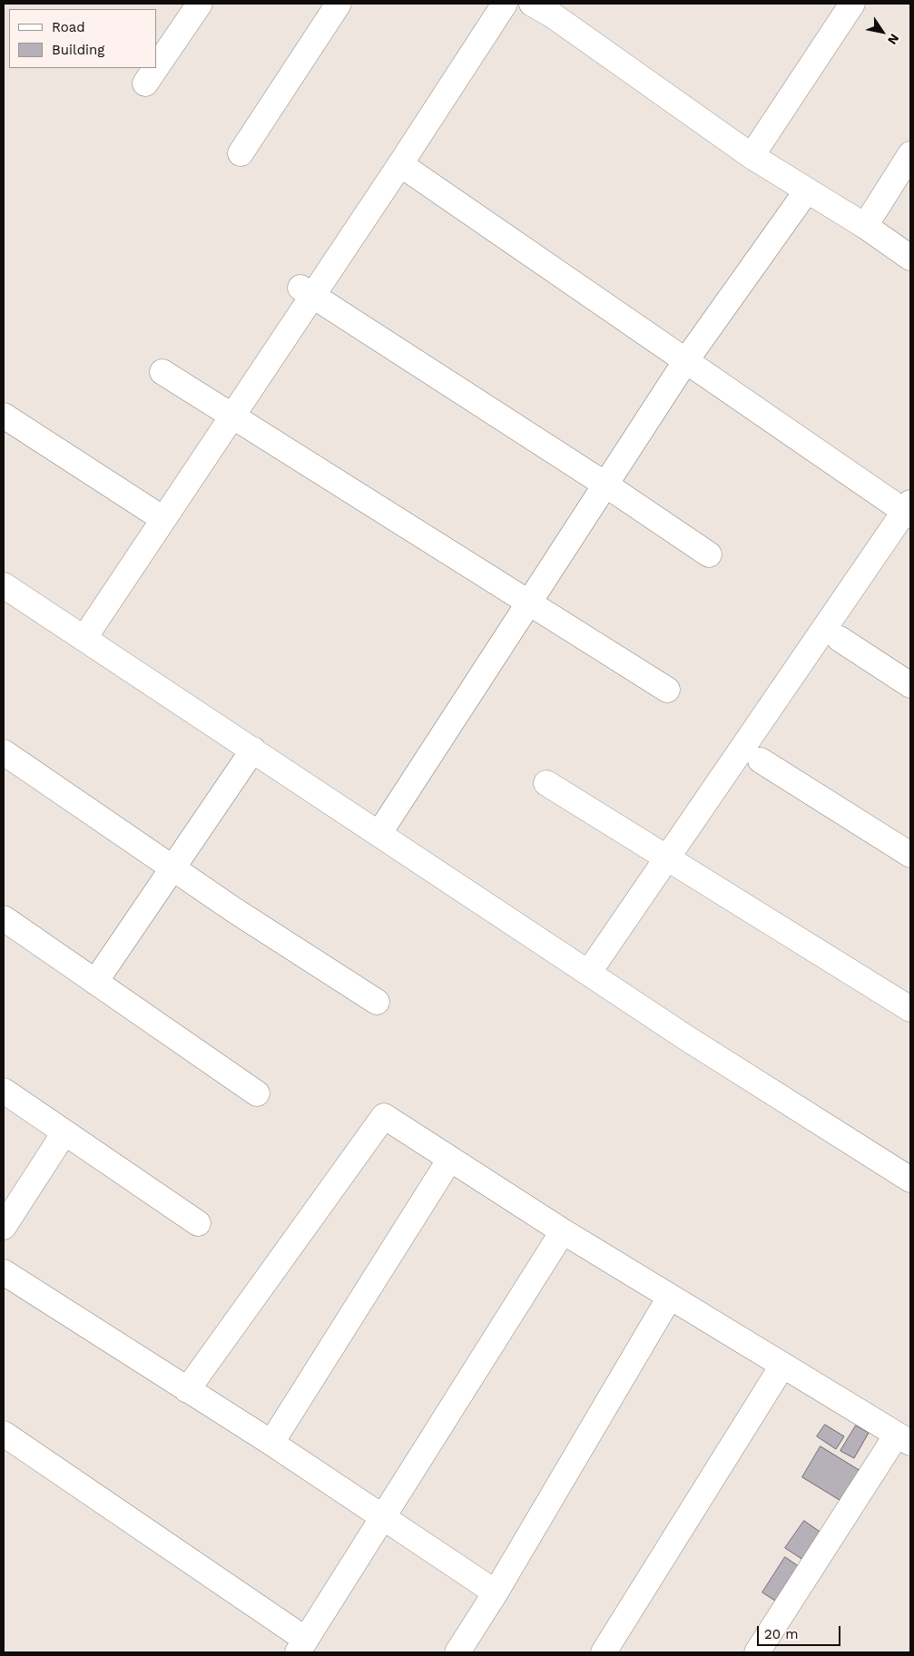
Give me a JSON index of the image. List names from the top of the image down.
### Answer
{
  "legend": ["Road", "Building"],
  "scale_bar": "20 m",
  "north": "bottom right"
}
